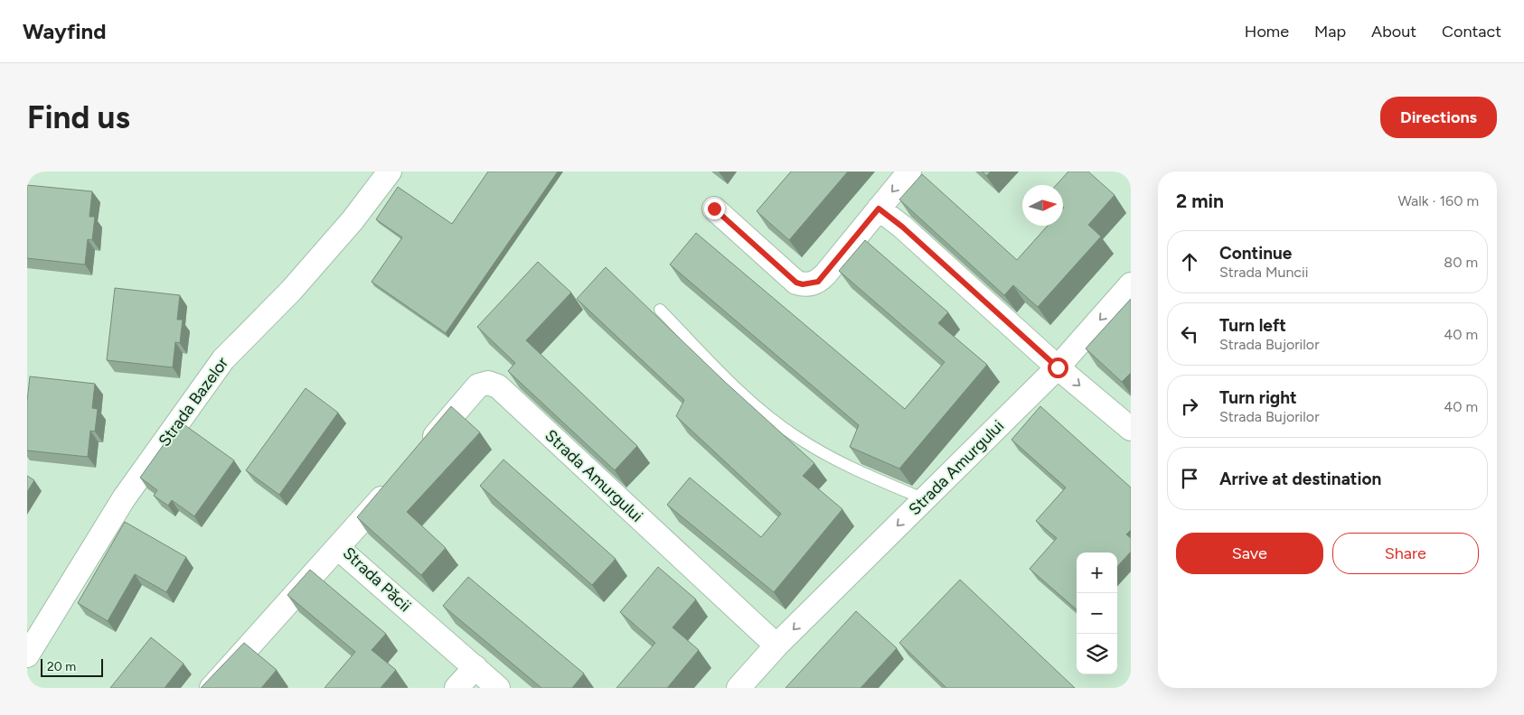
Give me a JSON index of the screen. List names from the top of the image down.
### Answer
{
  "streets": {
    "street": ["Strada Bazelor", "Strada Amurgului", "Strada Păcii"]
  },
  "scale_bar": "20 m",
  "north": "right",
  "page": {
    "header": "Wayfind",
    "nav": [
      "Home",
      "Map",
      "About",
      "Contact"
    ],
    "buttons": [
      "Directions",
      ["Save", "Share"]
    ],
    "title": "Find us",
    "heading": ["2 min", "Walk · 160 m"],
    "list": [
      ["Continue", "Strada Muncii", "80 m"],
      ["Turn left", "Strada Bujorilor", "40 m"],
      ["Turn right", "Strada Bujorilor", "40 m"],
      "Arrive at destination"
    ],
    "map_buttons": ["+", "−"],
    "scale": "20 m"
  }
}
